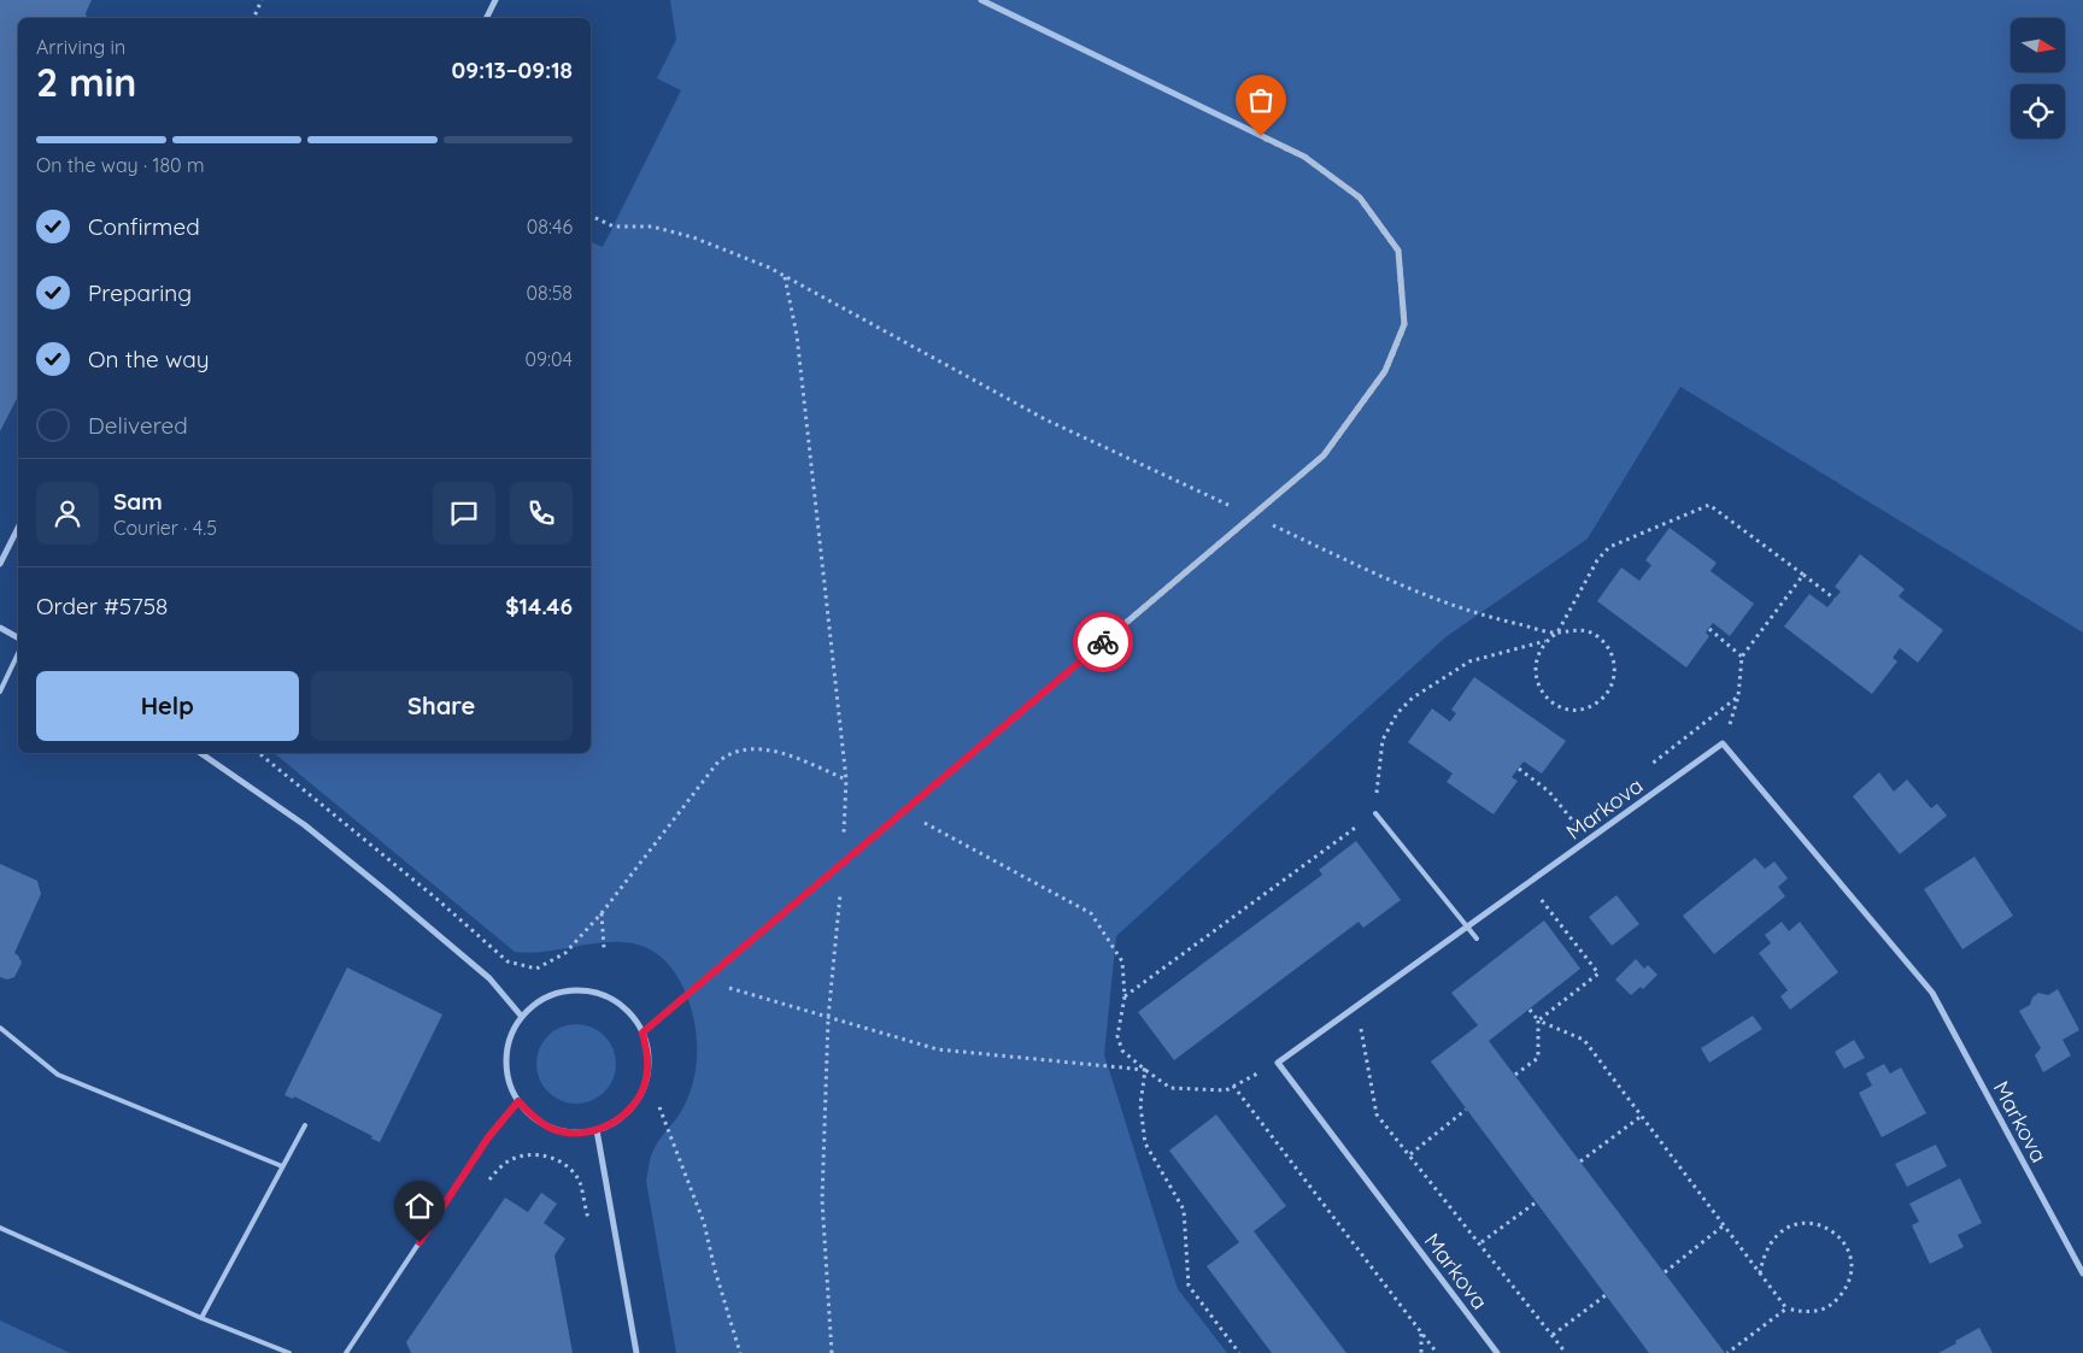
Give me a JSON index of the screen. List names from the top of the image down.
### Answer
{
  "streets": {
    "street": ["Markova"]
  },
  "north": "right",
  "page": {
    "heading": ["2 min", "Arriving in", "09:13–09:18"],
    "panel": [
      "Sam",
      "Courier · 4.5",
      "Order #5758",
      "$14.46"
    ],
    "bar": "On the way · 180 m",
    "list": [
      ["Confirmed", "08:46"],
      ["Preparing", "08:58"],
      ["On the way", "09:04"],
      "Delivered"
    ],
    "buttons": ["Help", "Share"]
  }
}
